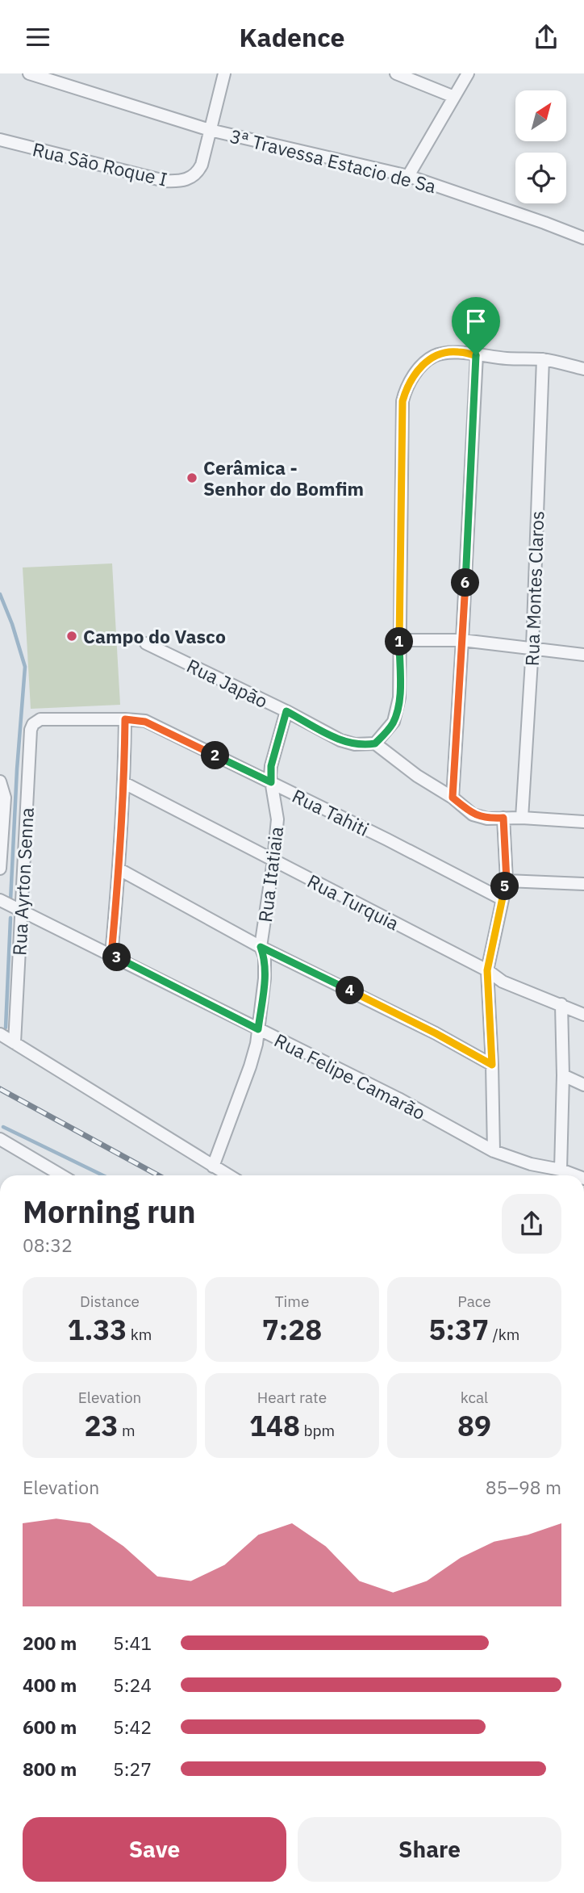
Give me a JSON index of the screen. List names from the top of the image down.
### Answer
{
  "streets": {
    "street": [
      "3ª Travessa Estacio de Sa",
      "Rua São Roque I",
      "Rua Montes Claros",
      "Rua Japão",
      "Rua Tahiti",
      "Rua Itatiaia",
      "Rua Ayrton Senna",
      "Rua Turquia",
      "Rua Felipe Camarão"
    ]
  },
  "crossings": [
    ["3ª Travessa Estacio de Sa", "Rua São Roque I"],
    ["Rua Japão", "Rua Itatiaia"],
    ["Rua Tahiti", "Rua Itatiaia"],
    ["Rua Tahiti", "Rua Ayrton Senna"],
    ["Rua Itatiaia", "Rua Turquia"],
    ["Rua Itatiaia", "Rua Felipe Camarão"],
    ["Rua Ayrton Senna", "Rua Felipe Camarão"]
  ],
  "places": ["Cerâmica - Senhor do Bomfim", "Campo do Vasco"],
  "north": "top right",
  "page": {
    "header": "Kadence",
    "pins": [
      "6",
      "1",
      "2",
      "5",
      "3",
      "4"
    ],
    "heading": ["Morning run", "08:32"],
    "stats": [
      ["Distance", "1.33 km"],
      ["Time", "7:28"],
      ["Pace", "5:37 /km"],
      ["Elevation", "23 m"],
      ["Heart rate", "148 bpm"],
      ["kcal", "89"]
    ],
    "chart": ["Elevation", "85–98 m"],
    "list": [
      {
        "name": "200 m",
        "note": "5:41"
      },
      {
        "name": "400 m",
        "note": "5:24"
      },
      {
        "name": "600 m",
        "note": "5:42"
      },
      {
        "name": "800 m",
        "note": "5:27"
      }
    ],
    "buttons": ["Save", "Share"]
  }
}
